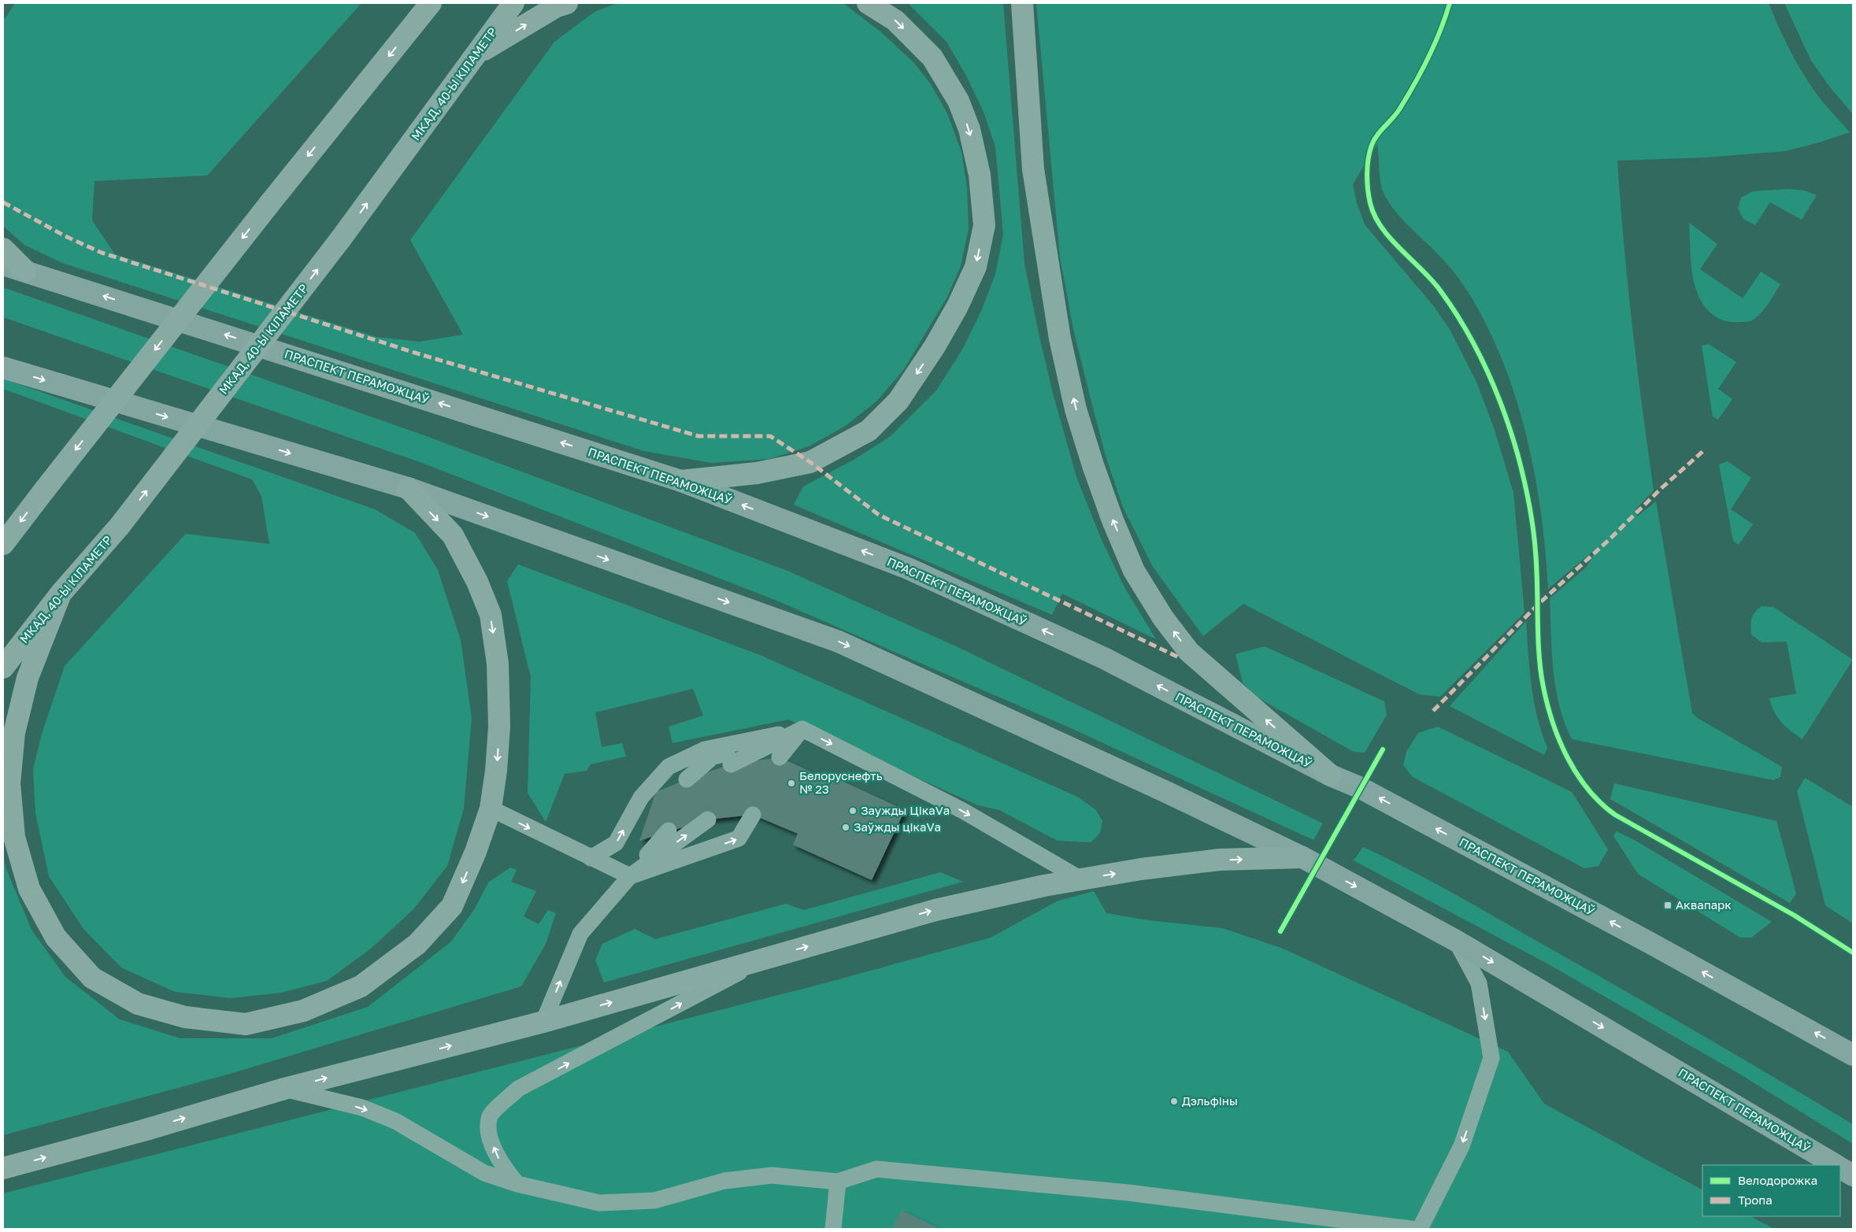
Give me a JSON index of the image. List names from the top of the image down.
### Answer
{
  "streets": {
    "highway": ["МКАД, 40-Ы КІЛАМЕТР"],
    "main road": ["ПРАСПЕКТ ПЕРАМОЖЦАЎ"]
  },
  "places": {
    "other": [
      "Белоруснефть № 23",
      "Заужды ЦікаVа",
      "Заўжды цікаVа",
      "Дэльфіны"
    ],
    "transit": ["Аквапарк"]
  },
  "legend": ["Велодорожка", "Тропа"]
}
